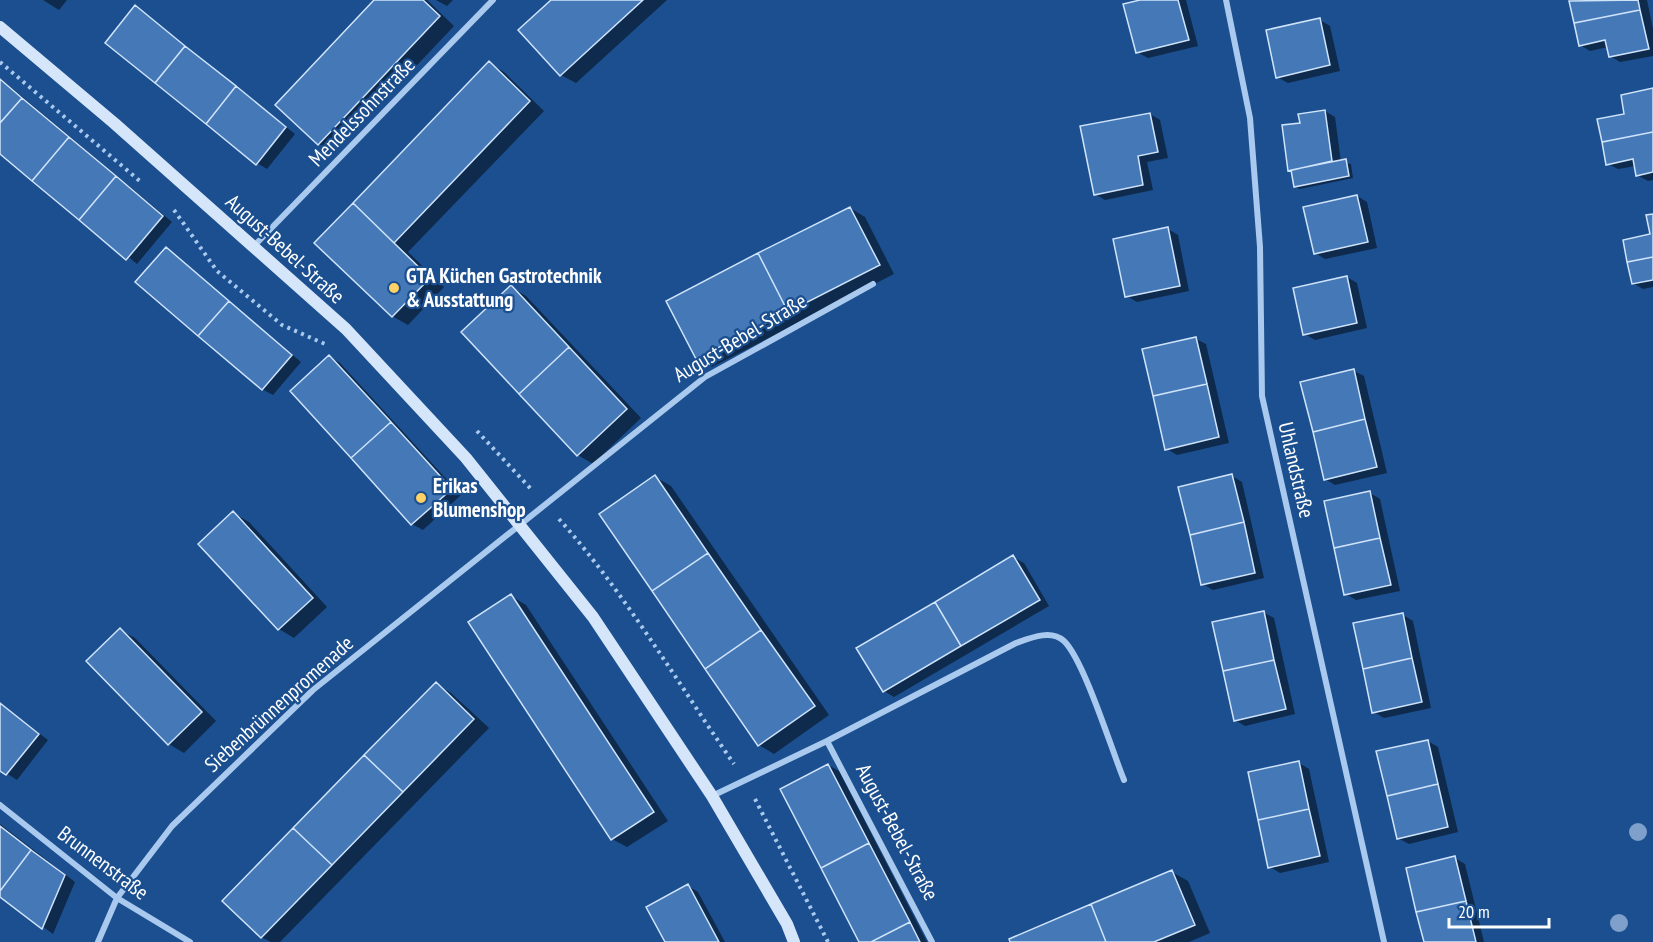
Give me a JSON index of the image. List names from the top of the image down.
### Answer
{
  "streets": {
    "main road": ["August-Bebel-Straße"],
    "street": [
      "Mendelssohnstraße",
      "Uhlandstraße",
      "Siebenbrünnenpromenade",
      "Brunnenstraße"
    ]
  },
  "crossings": [
    ["Mendelssohnstraße", "August-Bebel-Straße"],
    ["August-Bebel-Straße", "Siebenbrünnenpromenade"],
    ["Siebenbrünnenpromenade", "Brunnenstraße"]
  ],
  "places": ["GTA Küchen Gastrotechnik & Ausstattung", "Erikas Blumenshop"],
  "scale_bar": "20 m"
}
